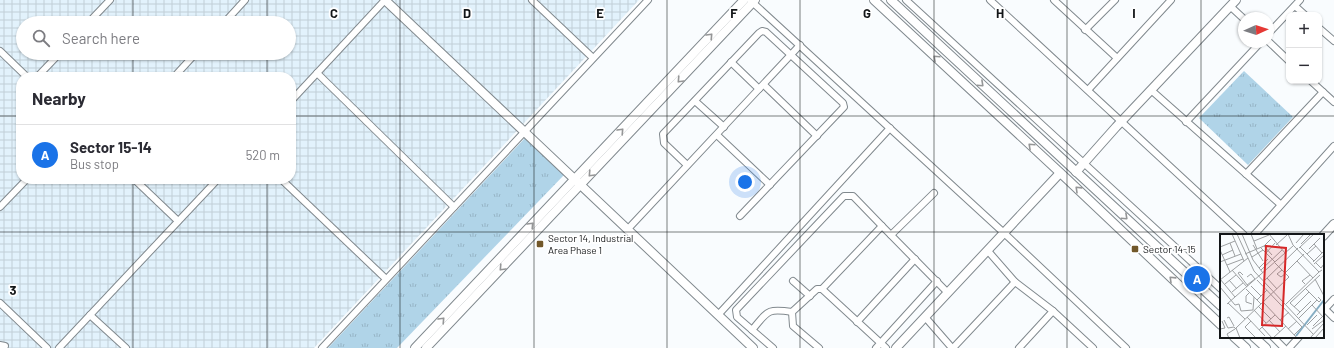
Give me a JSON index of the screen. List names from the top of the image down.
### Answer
{
  "places": {
    "transit": ["Sector 14, Industrial Area Phase 1", "Sector 14-15"]
  },
  "north": "right",
  "page": {
    "map_buttons": ["+", "−"],
    "search": "Search here",
    "heading": "Nearby",
    "list": [
      {
        "mark": "A",
        "name": "Sector 15-14",
        "note": "Bus stop",
        "value": "520 m"
      }
    ],
    "pins": "A"
  },
  "grid": {
    "columns": [
      "C",
      "D",
      "E",
      "F",
      "G",
      "H",
      "I"
    ],
    "rows": ["3"]
  }
}
